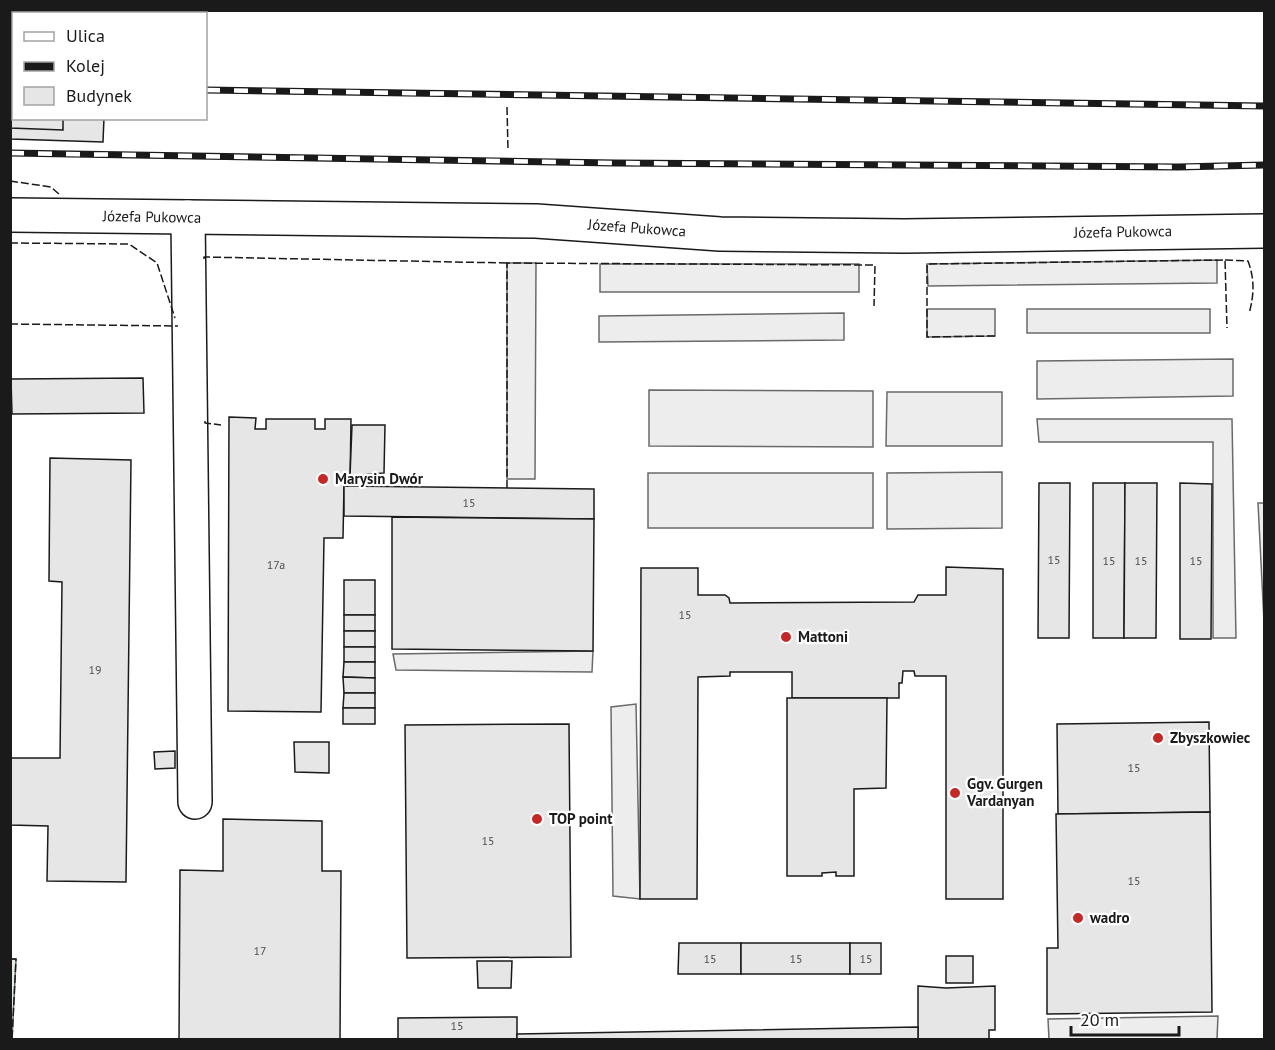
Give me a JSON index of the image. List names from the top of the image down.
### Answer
{
  "streets": {
    "street": ["Józefa Pukowca"]
  },
  "places": [
    "Marysin Dwór",
    "Mattoni",
    "Zbyszkowiec",
    "Ggv. Gurgen Vardanyan",
    "TOP point",
    "wadro"
  ],
  "house_numbers": [
    "15",
    "15",
    "15",
    "15",
    "15",
    "17a",
    "15",
    "19",
    "15",
    "15",
    "15",
    "17",
    "15",
    "15",
    "15",
    "15"
  ],
  "legend": ["Ulica", "Kolej", "Budynek"],
  "scale_bar": "20 m"
}
